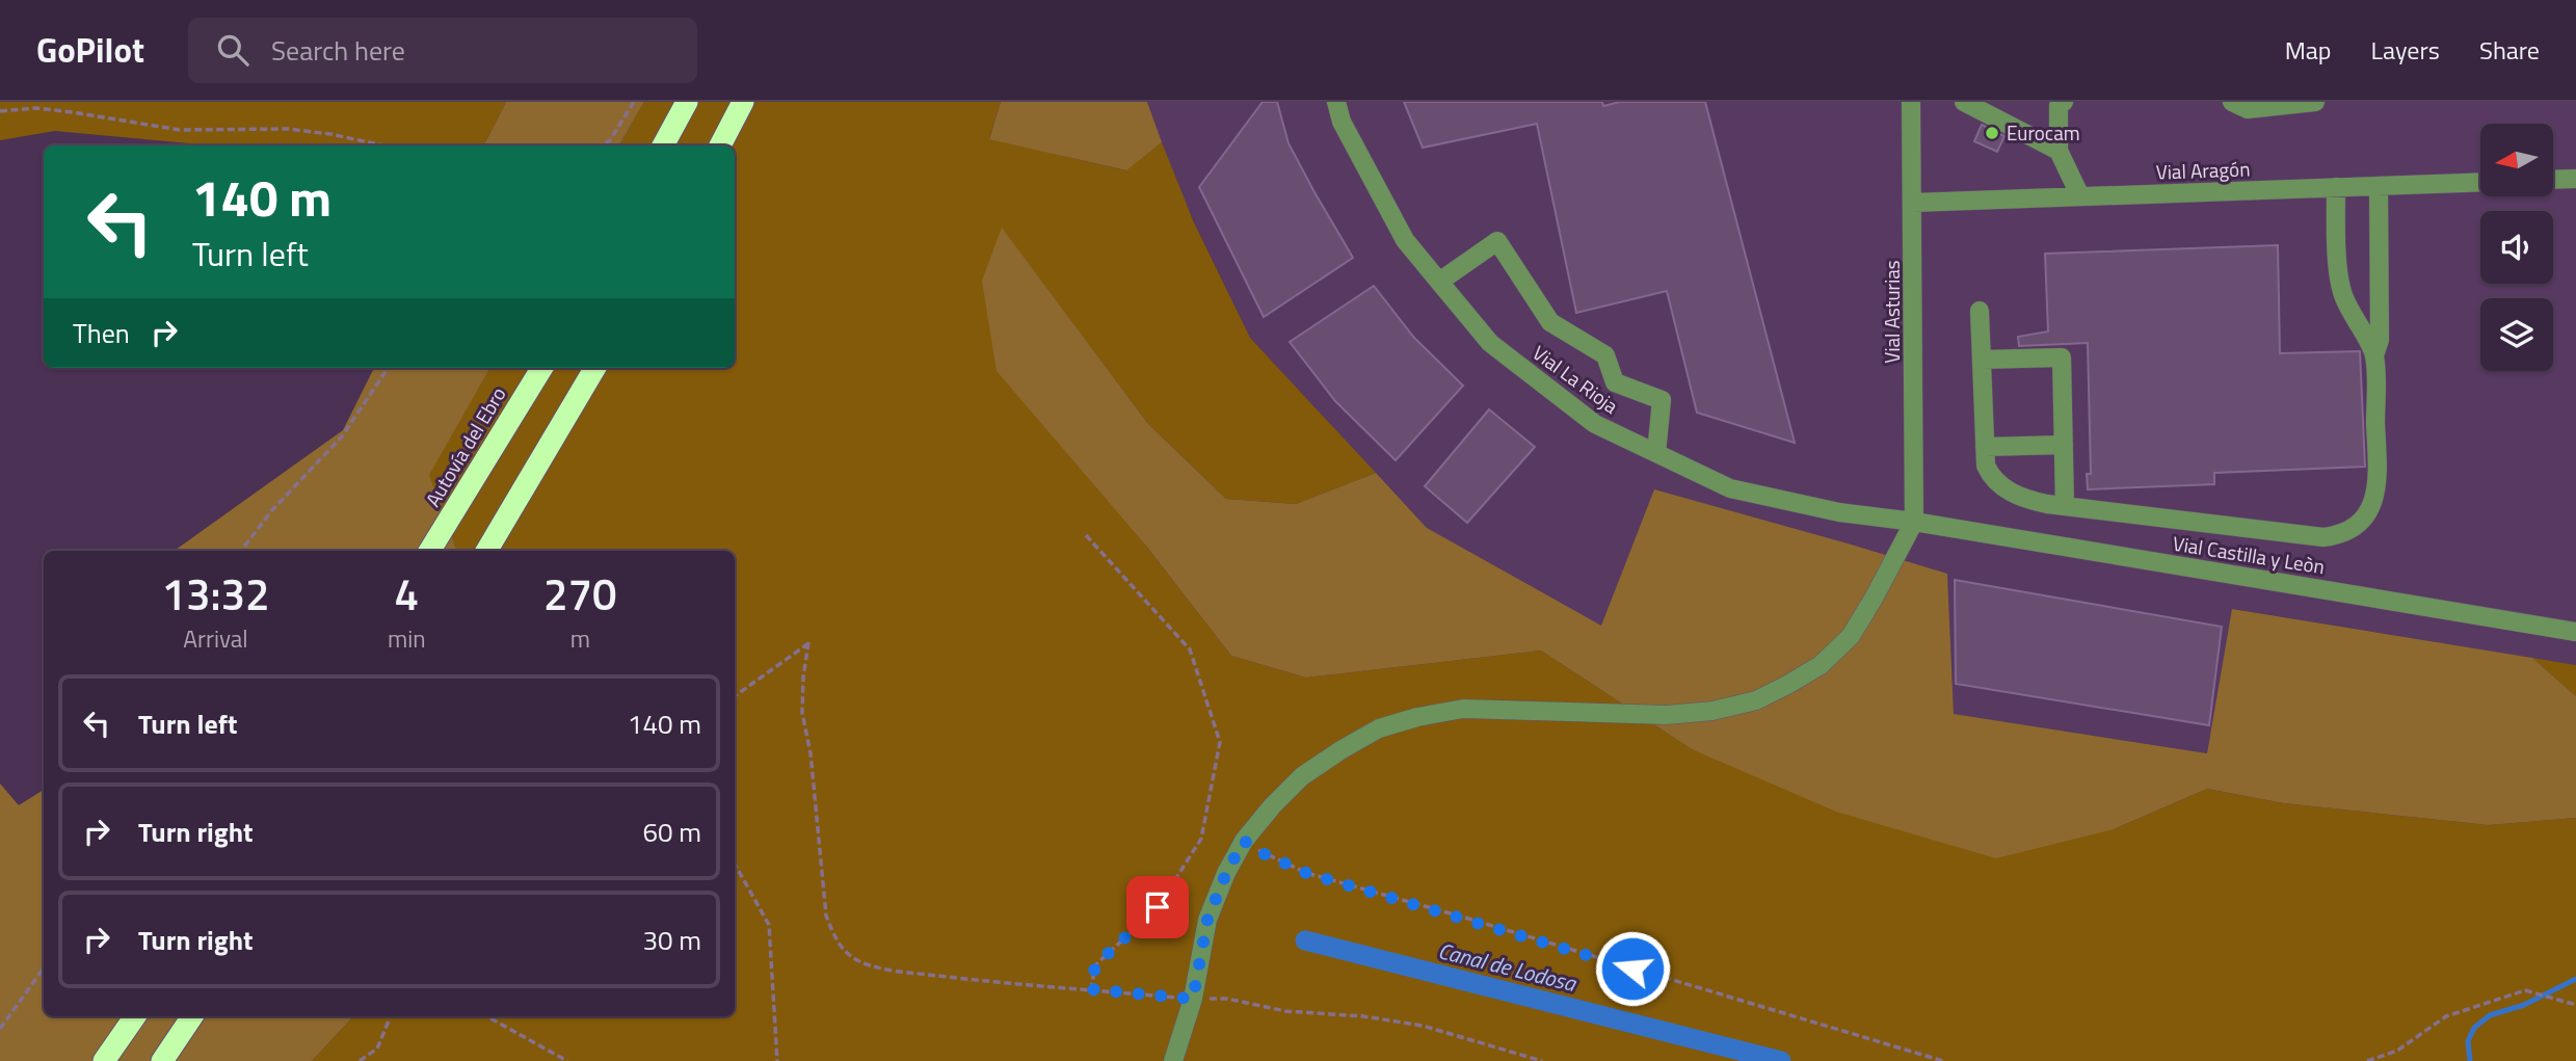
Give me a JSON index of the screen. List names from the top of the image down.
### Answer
{
  "streets": {
    "highway": ["Autovía del Ebro"],
    "street": [
      "Vial Aragón",
      "Vial Asturias",
      "Vial La Rioja",
      "Vial Castilla y Leòn"
    ]
  },
  "crossings": [
    ["Vial Aragón", "Vial Asturias"],
    ["Vial Asturias", "Vial La Rioja"],
    ["Vial Asturias", "Vial Castilla y Leòn"],
    ["Vial La Rioja", "Vial Castilla y Leòn"]
  ],
  "water": ["Canal de Lodosa"],
  "places": ["Eurocam"],
  "north": "left",
  "page": {
    "header": "GoPilot",
    "search": "Search here",
    "nav": ["Map", "Layers", "Share"],
    "turn": ["140 m", "Turn left"],
    "then": "Then",
    "eta": [
      "13:32",
      "Arrival",
      "4",
      "min",
      "270",
      "m"
    ],
    "list": [
      {
        "name": "Turn left",
        "value": "140 m"
      },
      {
        "name": "Turn right",
        "value": "60 m"
      },
      {
        "name": "Turn right",
        "value": "30 m"
      }
    ]
  }
}
